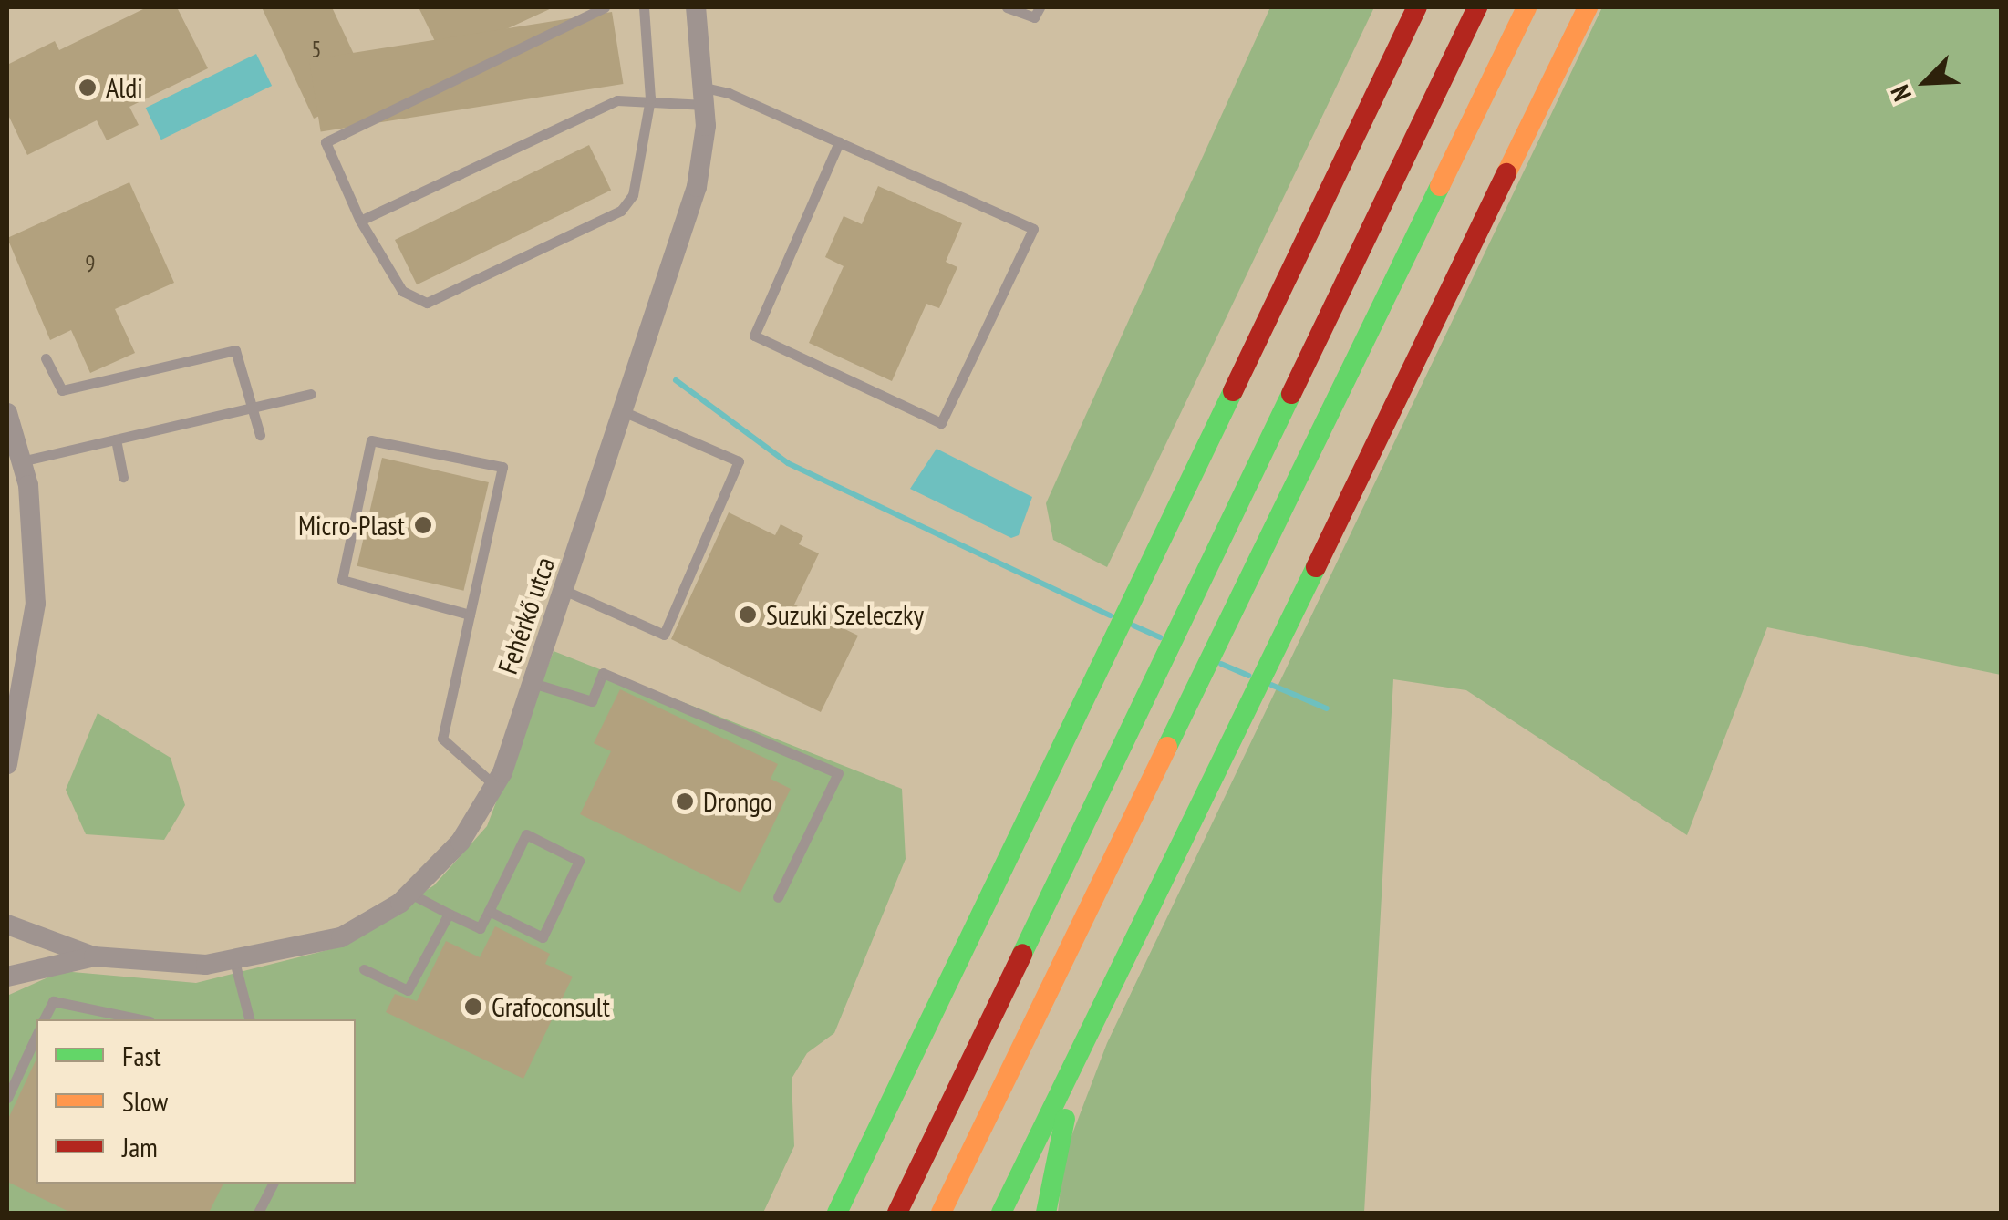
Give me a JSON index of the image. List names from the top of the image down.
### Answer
{
  "streets": {
    "street": ["Fehérkő utca"]
  },
  "places": [
    "Aldi",
    "Micro-Plast",
    "Suzuki Szeleczky",
    "Drongo",
    "Grafoconsult"
  ],
  "house_numbers": ["5", "9"],
  "legend": ["Fast", "Slow", "Jam"],
  "north": "bottom left"
}
